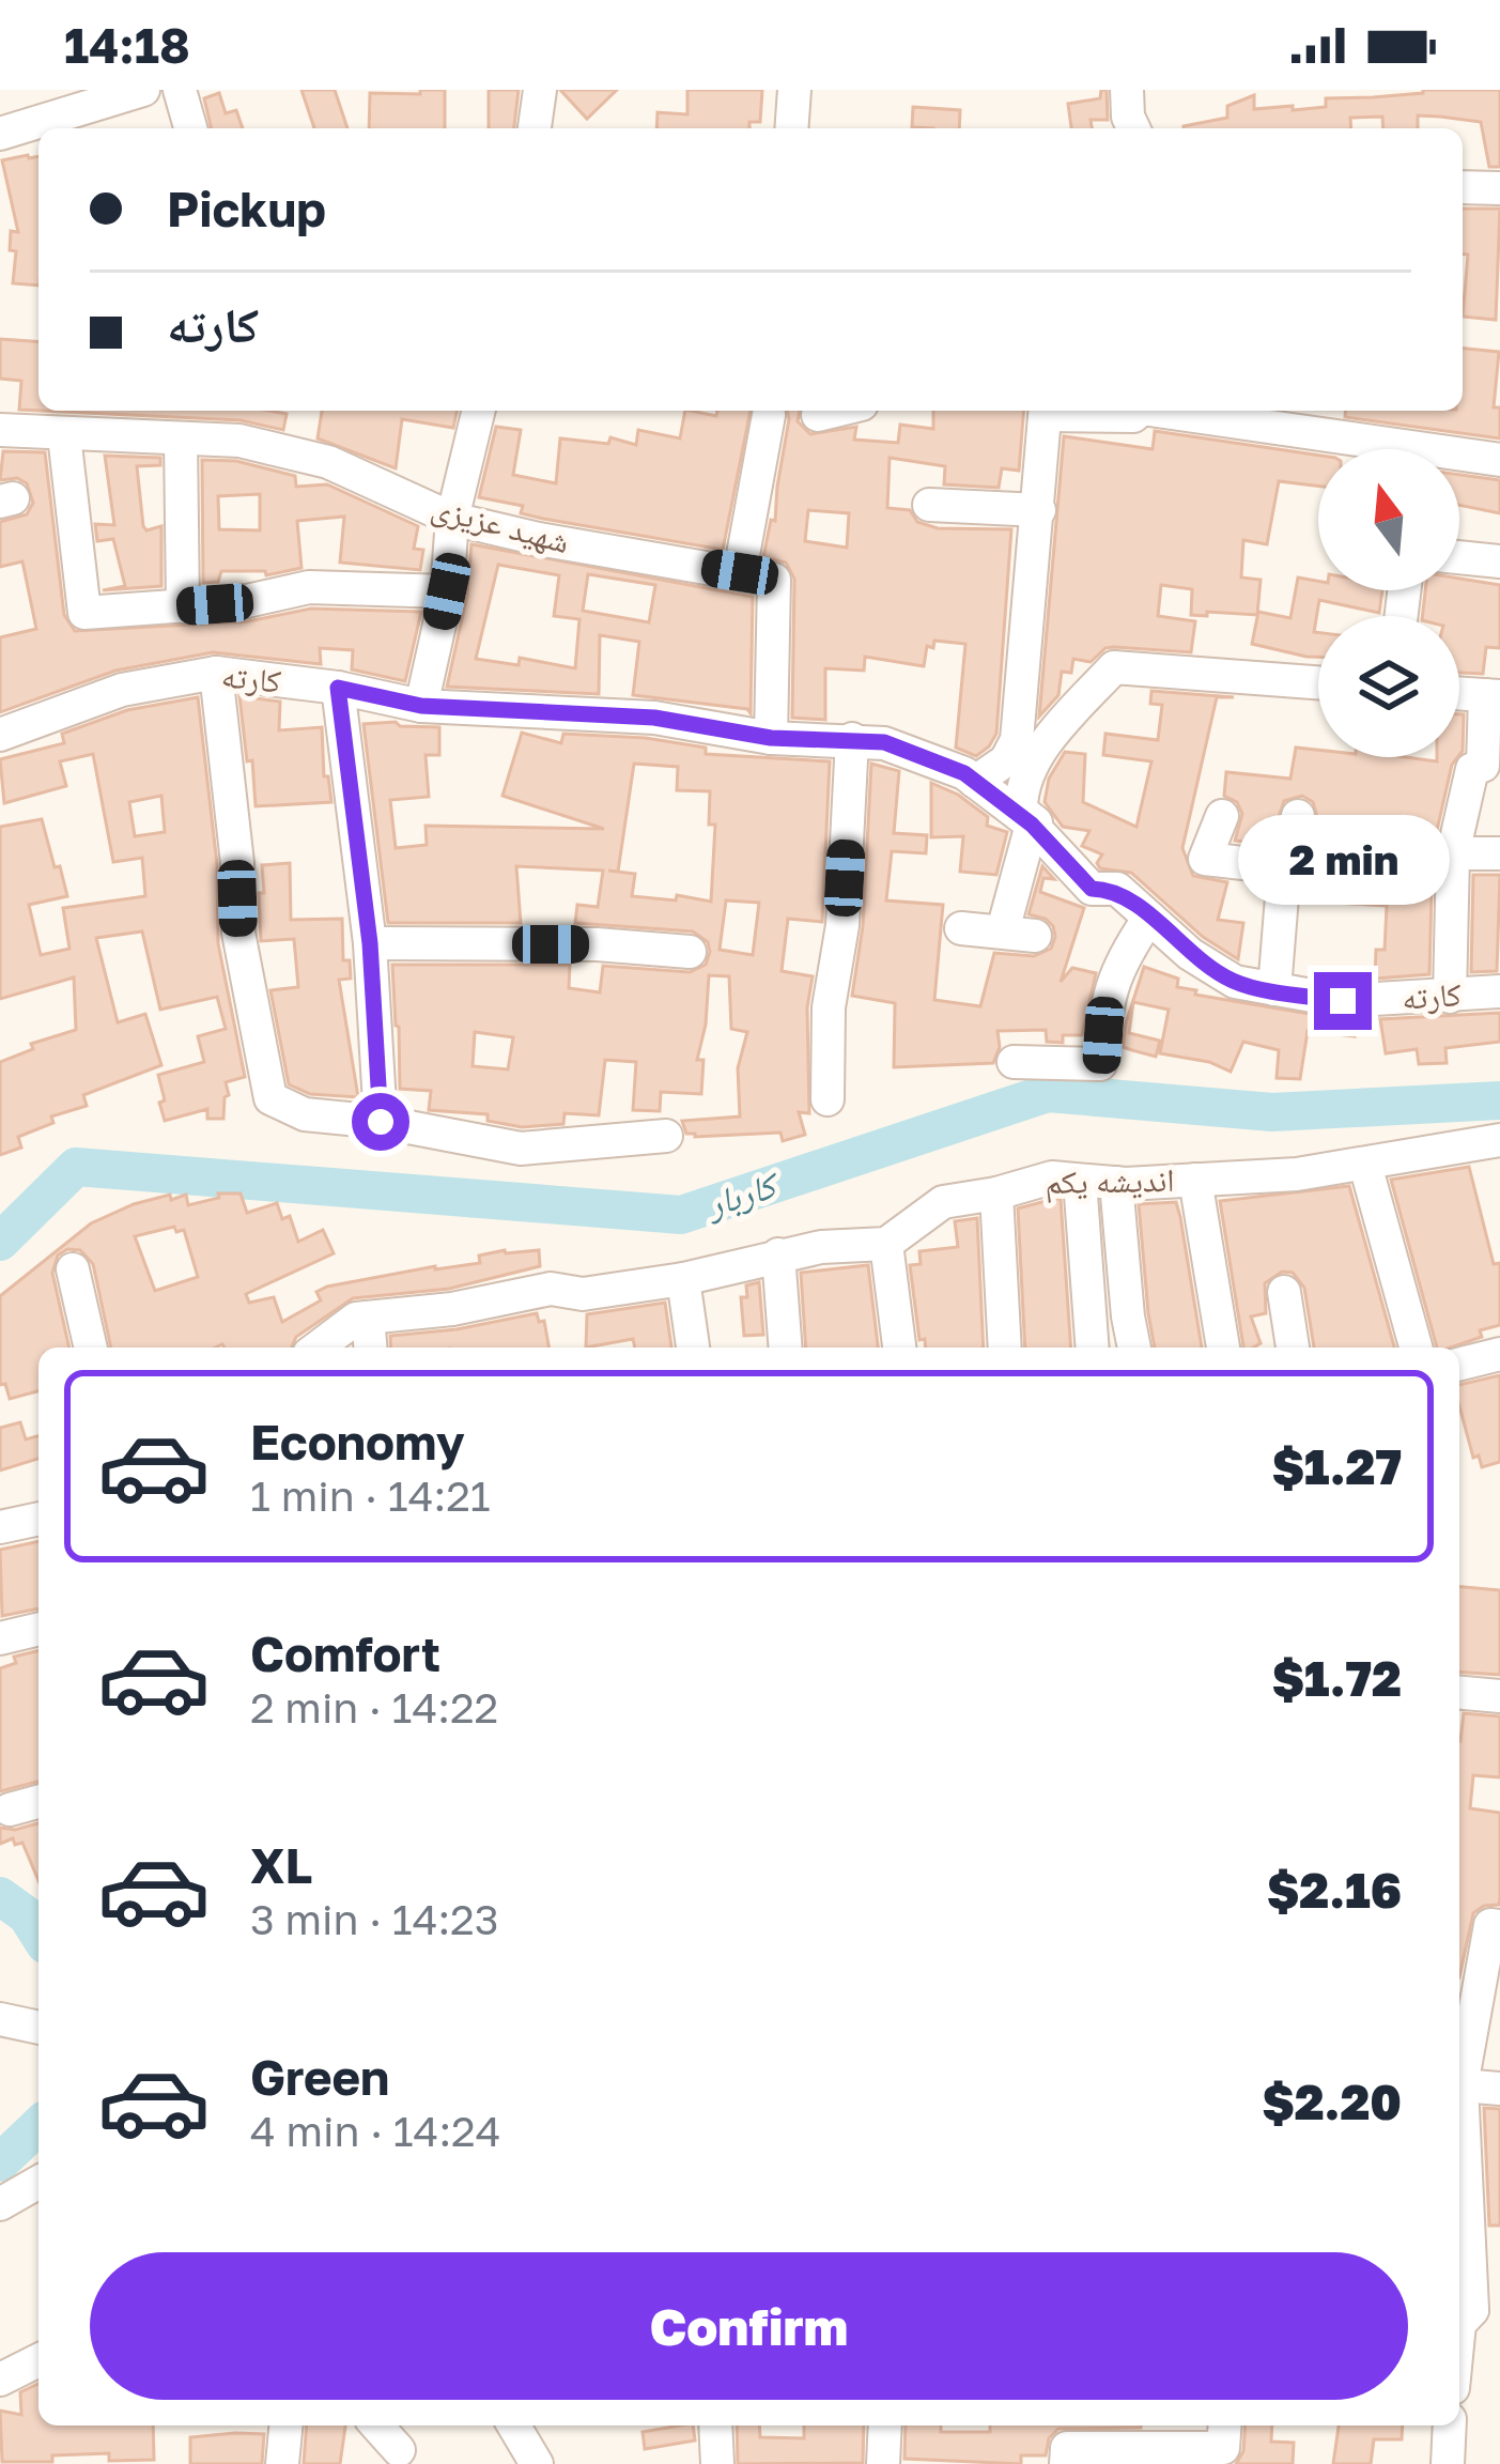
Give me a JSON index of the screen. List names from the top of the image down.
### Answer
{
  "streets": {
    "street": ["شهید عزیزی", "کارته", "اندیشه یکم"]
  },
  "water": ["کاربار"],
  "north": "top",
  "page": {
    "status": "14:18",
    "banner": ["Pickup", "کارته"],
    "bubble": "2 min",
    "list": [
      {
        "name": "Economy",
        "note": "1 min · 14:21",
        "value": "$1.27"
      },
      {
        "name": "Comfort",
        "note": "2 min · 14:22",
        "value": "$1.72"
      },
      {
        "name": "XL",
        "note": "3 min · 14:23",
        "value": "$2.16"
      },
      {
        "name": "Green",
        "note": "4 min · 14:24",
        "value": "$2.20"
      }
    ],
    "buttons": "Confirm"
  }
}
